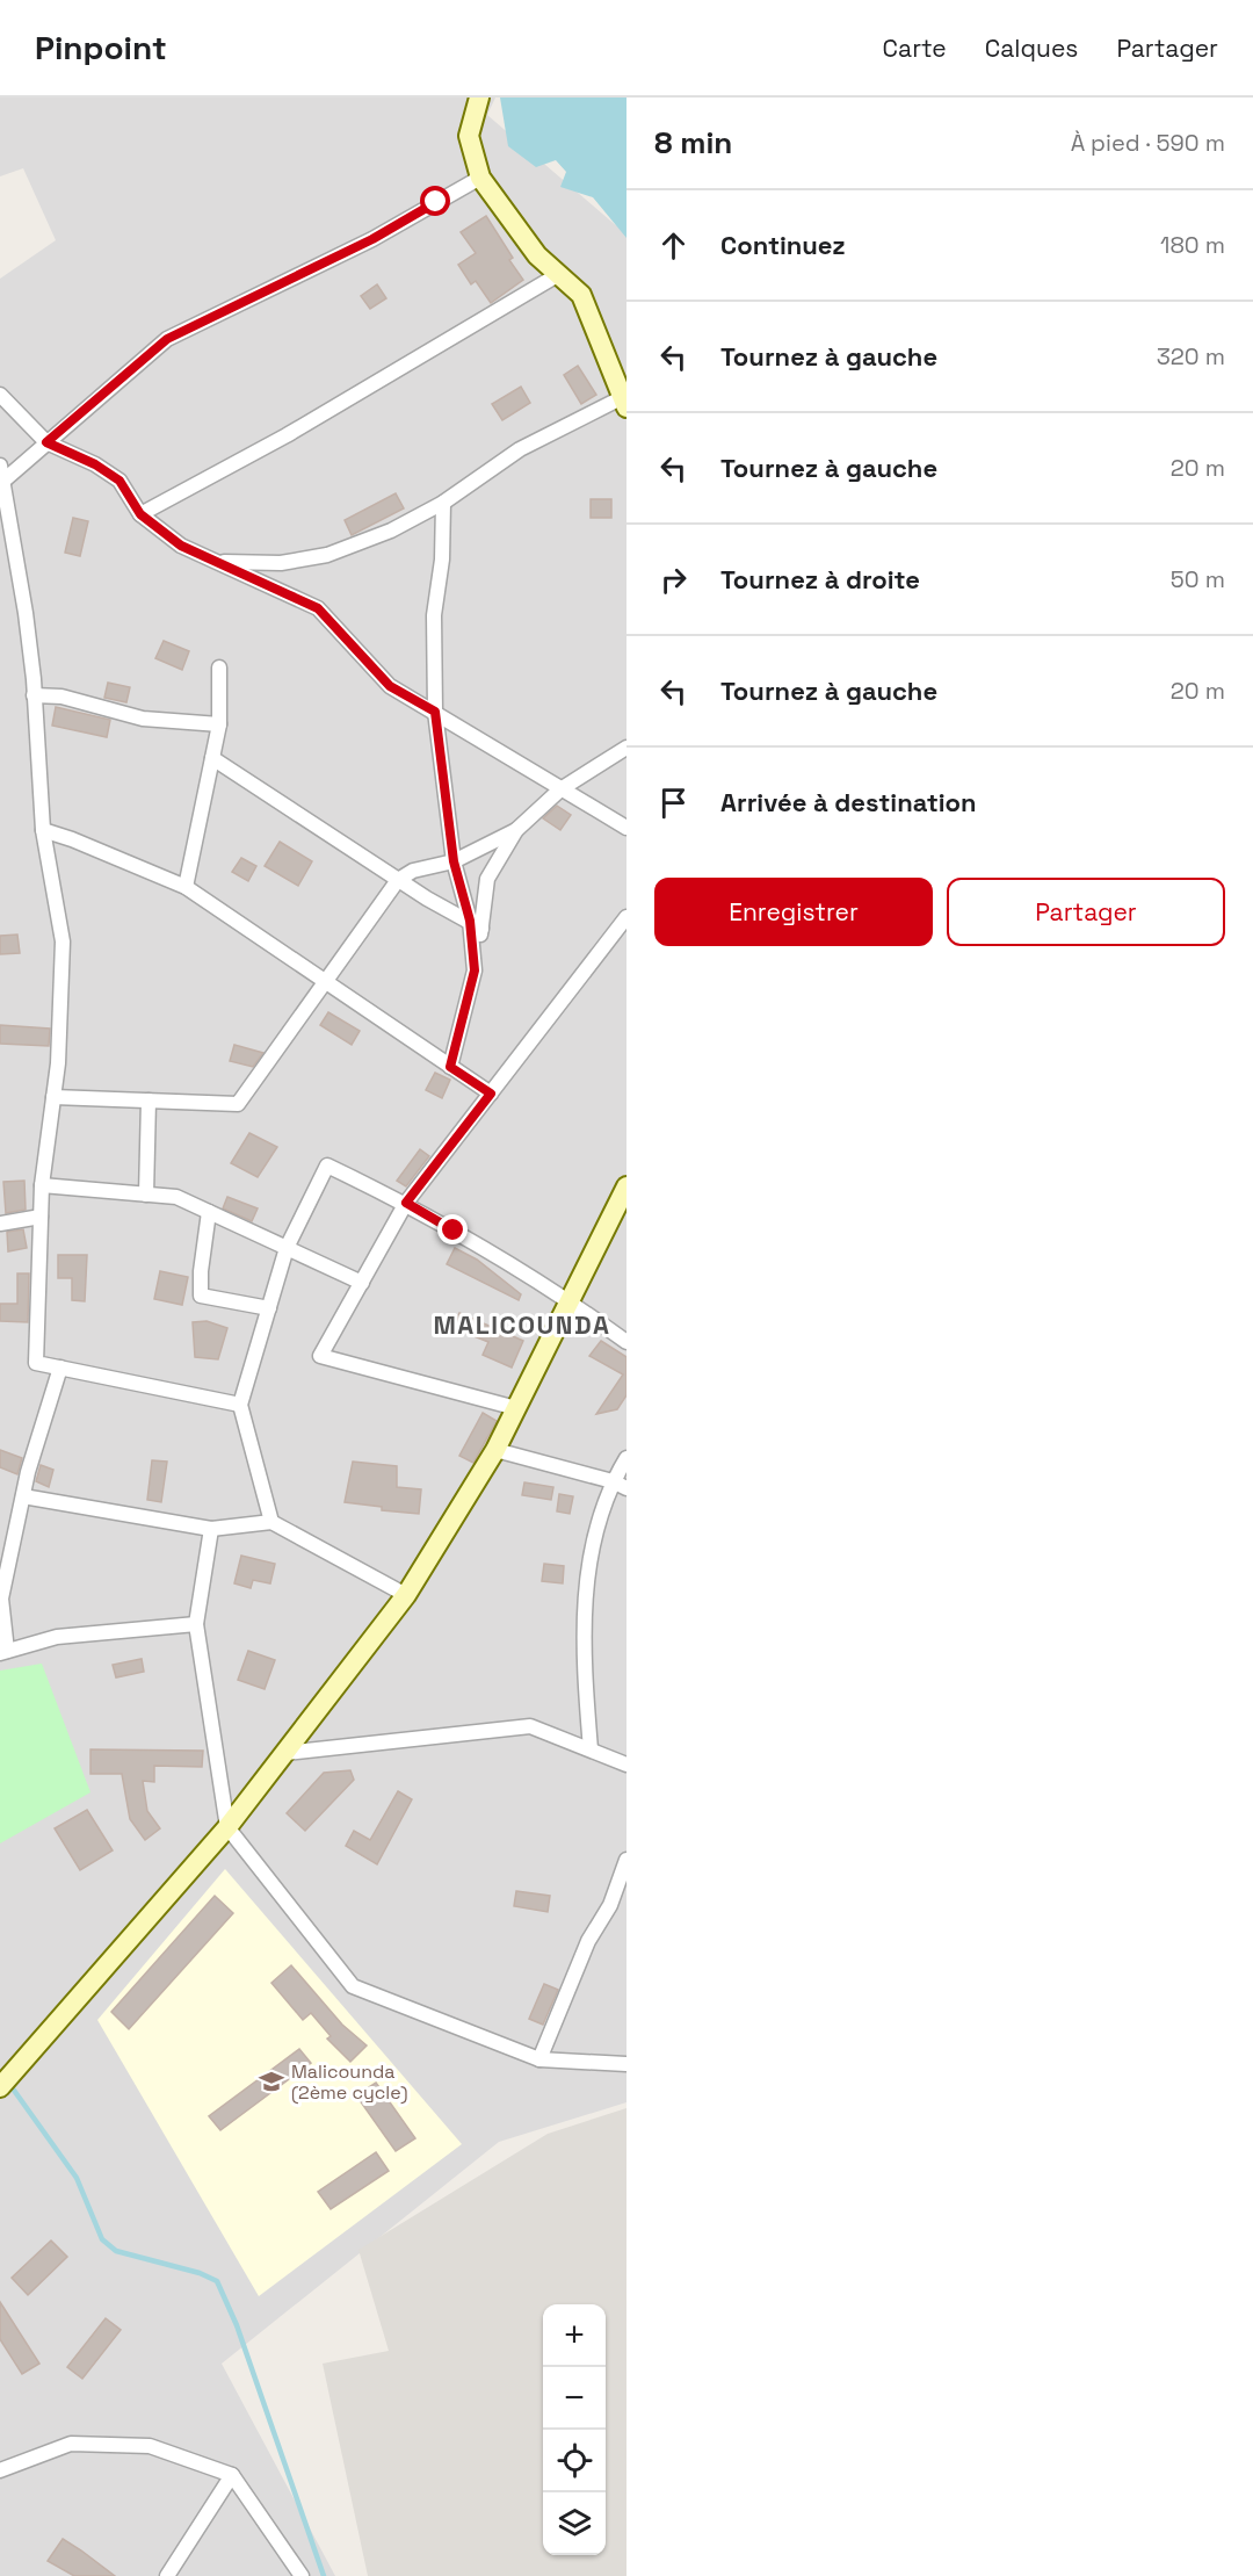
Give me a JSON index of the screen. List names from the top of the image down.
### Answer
{
  "districts": ["MALICOUNDA"],
  "places": {
    "school or university": ["Malicounda (2ème cycle)"]
  },
  "page": {
    "header": "Pinpoint",
    "nav": ["Carte", "Calques", "Partager"],
    "heading": ["8 min", "À pied · 590 m"],
    "list": [
      ["Continuez", "180 m"],
      ["Tournez à gauche", "320 m"],
      ["Tournez à gauche", "20 m"],
      ["Tournez à droite", "50 m"],
      ["Tournez à gauche", "20 m"],
      "Arrivée à destination"
    ],
    "buttons": ["Enregistrer", "Partager"],
    "map_buttons": ["+", "−"]
  }
}
